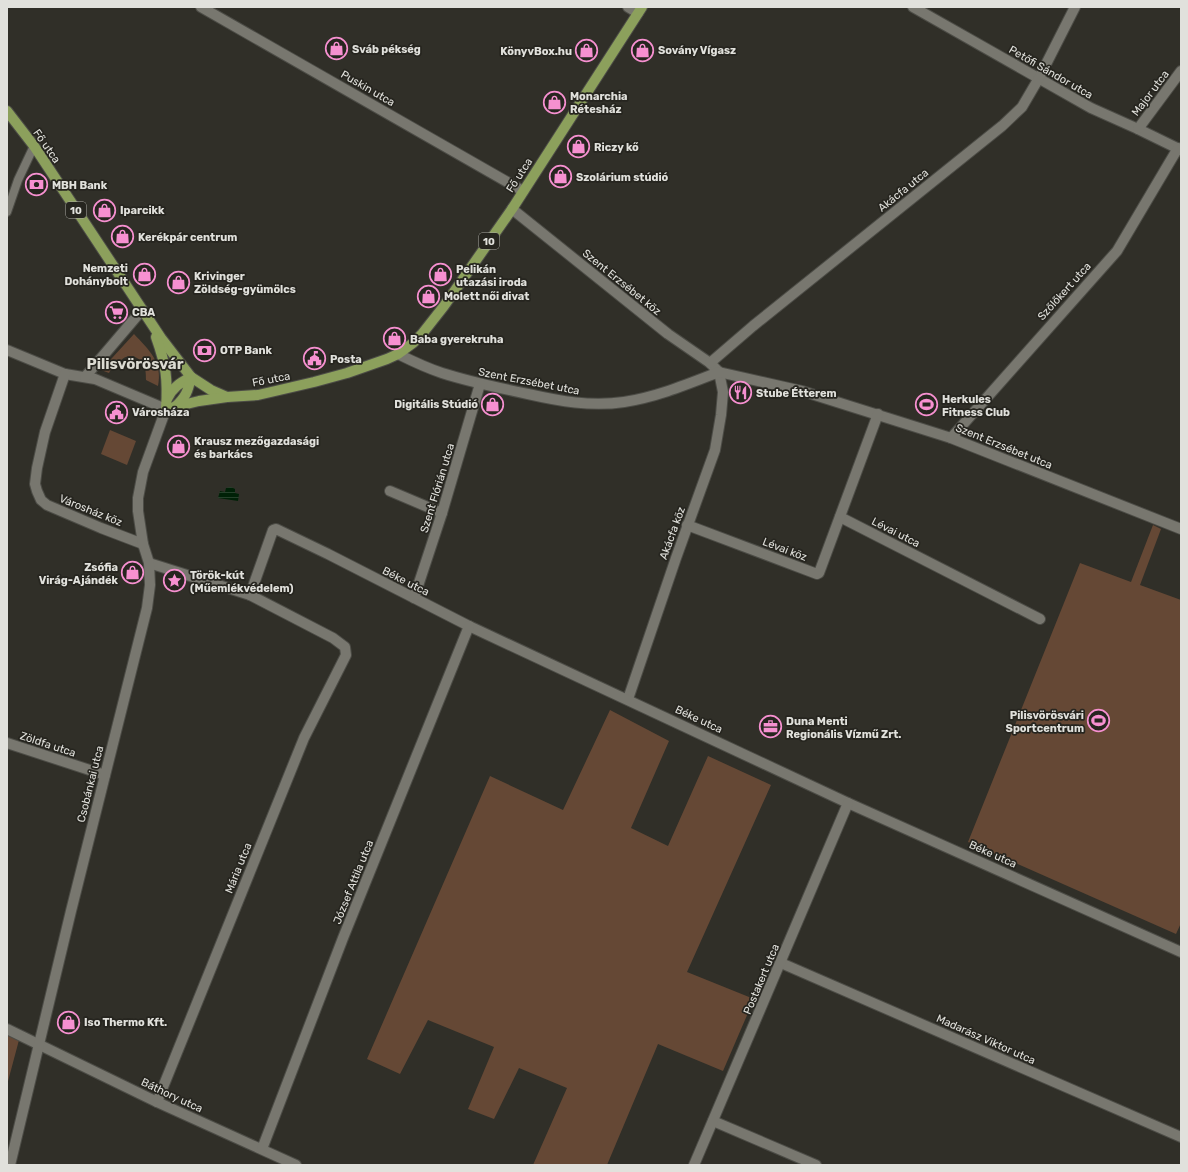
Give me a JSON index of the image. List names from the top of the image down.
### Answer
{
  "streets": {
    "main road": ["Fő utca", "10"],
    "street": [
      "Petőfi Sándor utca",
      "Puskin utca",
      "Major utca",
      "Akácfa utca",
      "Szent Erzsébet köz",
      "Szőlőkert utca",
      "Szent Erzsébet utca",
      "Szent Flórián utca",
      "Városház köz",
      "Lévai utca",
      "Akácfa köz",
      "Lévai köz",
      "Béke utca",
      "Zöldfa utca",
      "Csobánkai utca",
      "Mária utca",
      "József Attila utca",
      "Postakert utca",
      "Madarász Viktor utca",
      "Báthory utca"
    ]
  },
  "crossings": [
    ["Petőfi Sándor utca", "Major utca"],
    ["Petőfi Sándor utca", "Akácfa utca"],
    ["Petőfi Sándor utca", "Szőlőkert utca"],
    ["Puskin utca", "Fő utca"],
    ["Fő utca", "Szent Erzsébet köz"],
    ["Fő utca", "Szent Erzsébet utca"],
    ["Akácfa utca", "Szent Erzsébet köz"],
    ["Szent Erzsébet köz", "Szent Erzsébet utca"],
    ["Szent Erzsébet köz", "Akácfa köz"],
    ["Szőlőkert utca", "Szent Erzsébet utca"],
    ["Szent Erzsébet utca", "Szent Flórián utca"],
    ["Szent Erzsébet utca", "Akácfa köz"],
    ["Szent Flórián utca", "Béke utca"],
    ["Városház köz", "Csobánkai utca"],
    ["Lévai utca", "Lévai köz"],
    ["Akácfa köz", "Lévai köz"],
    ["Akácfa köz", "Béke utca"],
    ["Béke utca", "Mária utca"],
    ["Béke utca", "József Attila utca"],
    ["Béke utca", "Postakert utca"],
    ["Zöldfa utca", "Csobánkai utca"],
    ["Csobánkai utca", "Báthory utca"],
    ["Mária utca", "Báthory utca"],
    ["József Attila utca", "Báthory utca"],
    ["Postakert utca", "Madarász Viktor utca"]
  ],
  "districts": ["Pilisvörösvár"],
  "places": {
    "shop": [
      "Sváb pékség",
      "Sovány Vígasz",
      "KönyvBox.hu",
      "Monarchia Rétesház",
      "Riczy kő",
      "Szolárium stúdió",
      "Iparcikk",
      "Kerékpár centrum",
      "Nemzeti Dohánybolt",
      "Pelikán utazási iroda",
      "Krivinger Zöldség-gyümölcs",
      "Molett női divat",
      "Baba gyerekruha",
      "Digitális Stúdió",
      "Krausz mezőgazdasági és barkács",
      "Zsófia Virág-Ajándék",
      "Iso Thermo Kft."
    ],
    "bank": ["MBH Bank", "OTP Bank"],
    "supermarket": ["CBA"],
    "public building": ["Posta", "Városháza"],
    "restaurant": ["Stube Étterem"],
    "sports": ["Herkules Fitness Club", "Pilisvörösvári Sportcentrum"],
    "place": ["Török-kút (Műemlékvédelem)"],
    "office": ["Duna Menti Regionális Vízmű Zrt."]
  }
}
